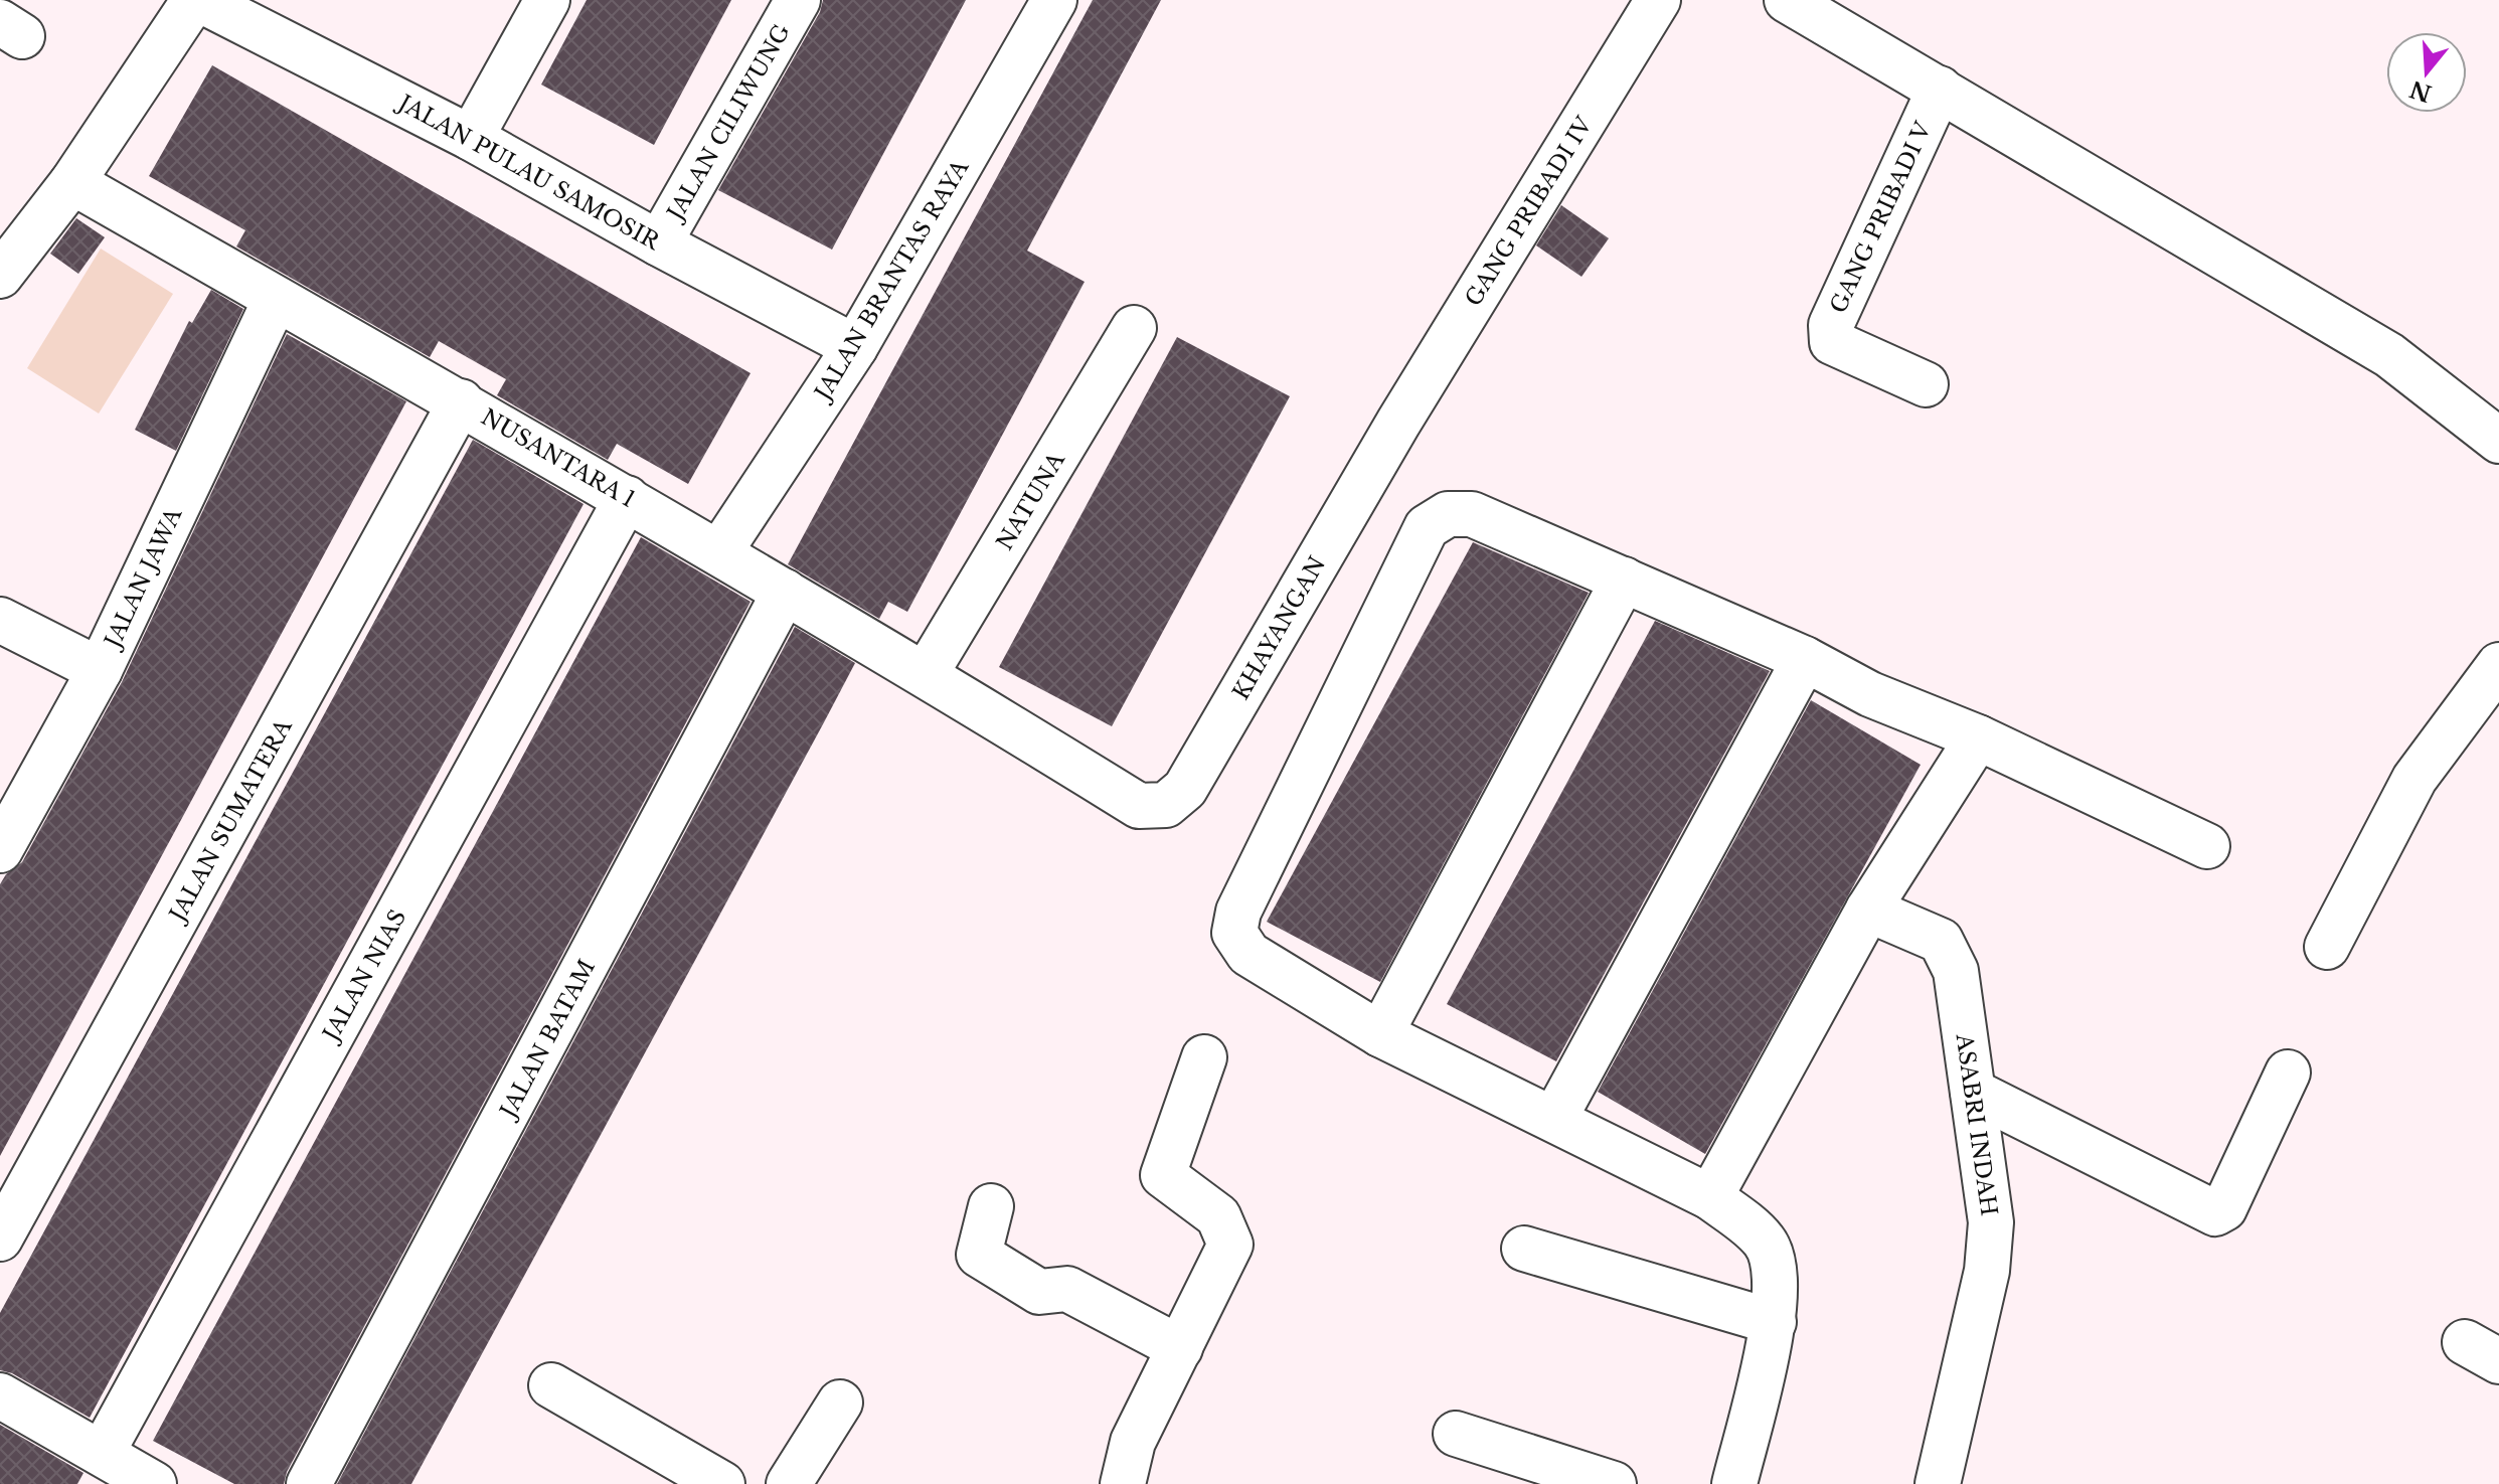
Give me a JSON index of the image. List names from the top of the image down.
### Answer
{
  "streets": {
    "street": [
      "JALAN CILIWUNG",
      "JALAN PULAU SAMOSIR",
      "GANG PRIBADI IV",
      "GANG PRIBADI V",
      "JALAN BRANTAS RAYA",
      "NUSANTARA 1",
      "NATUNA",
      "JALAN JAWA",
      "KHAYANGAN",
      "JALAN SUMATERA",
      "JALAN NIAS",
      "JALAN BATAM",
      "ASABRI INDAH"
    ]
  },
  "crossings": [
    ["JALAN CILIWUNG", "JALAN PULAU SAMOSIR"],
    ["JALAN PULAU SAMOSIR", "JALAN BRANTAS RAYA"],
    ["GANG PRIBADI IV", "KHAYANGAN"],
    ["JALAN BRANTAS RAYA", "NUSANTARA 1"],
    ["NUSANTARA 1", "NATUNA"],
    ["NUSANTARA 1", "JALAN JAWA"],
    ["NUSANTARA 1", "KHAYANGAN"],
    ["NUSANTARA 1", "JALAN SUMATERA"],
    ["NUSANTARA 1", "JALAN NIAS"],
    ["NUSANTARA 1", "JALAN BATAM"]
  ],
  "north": "bottom"
}
